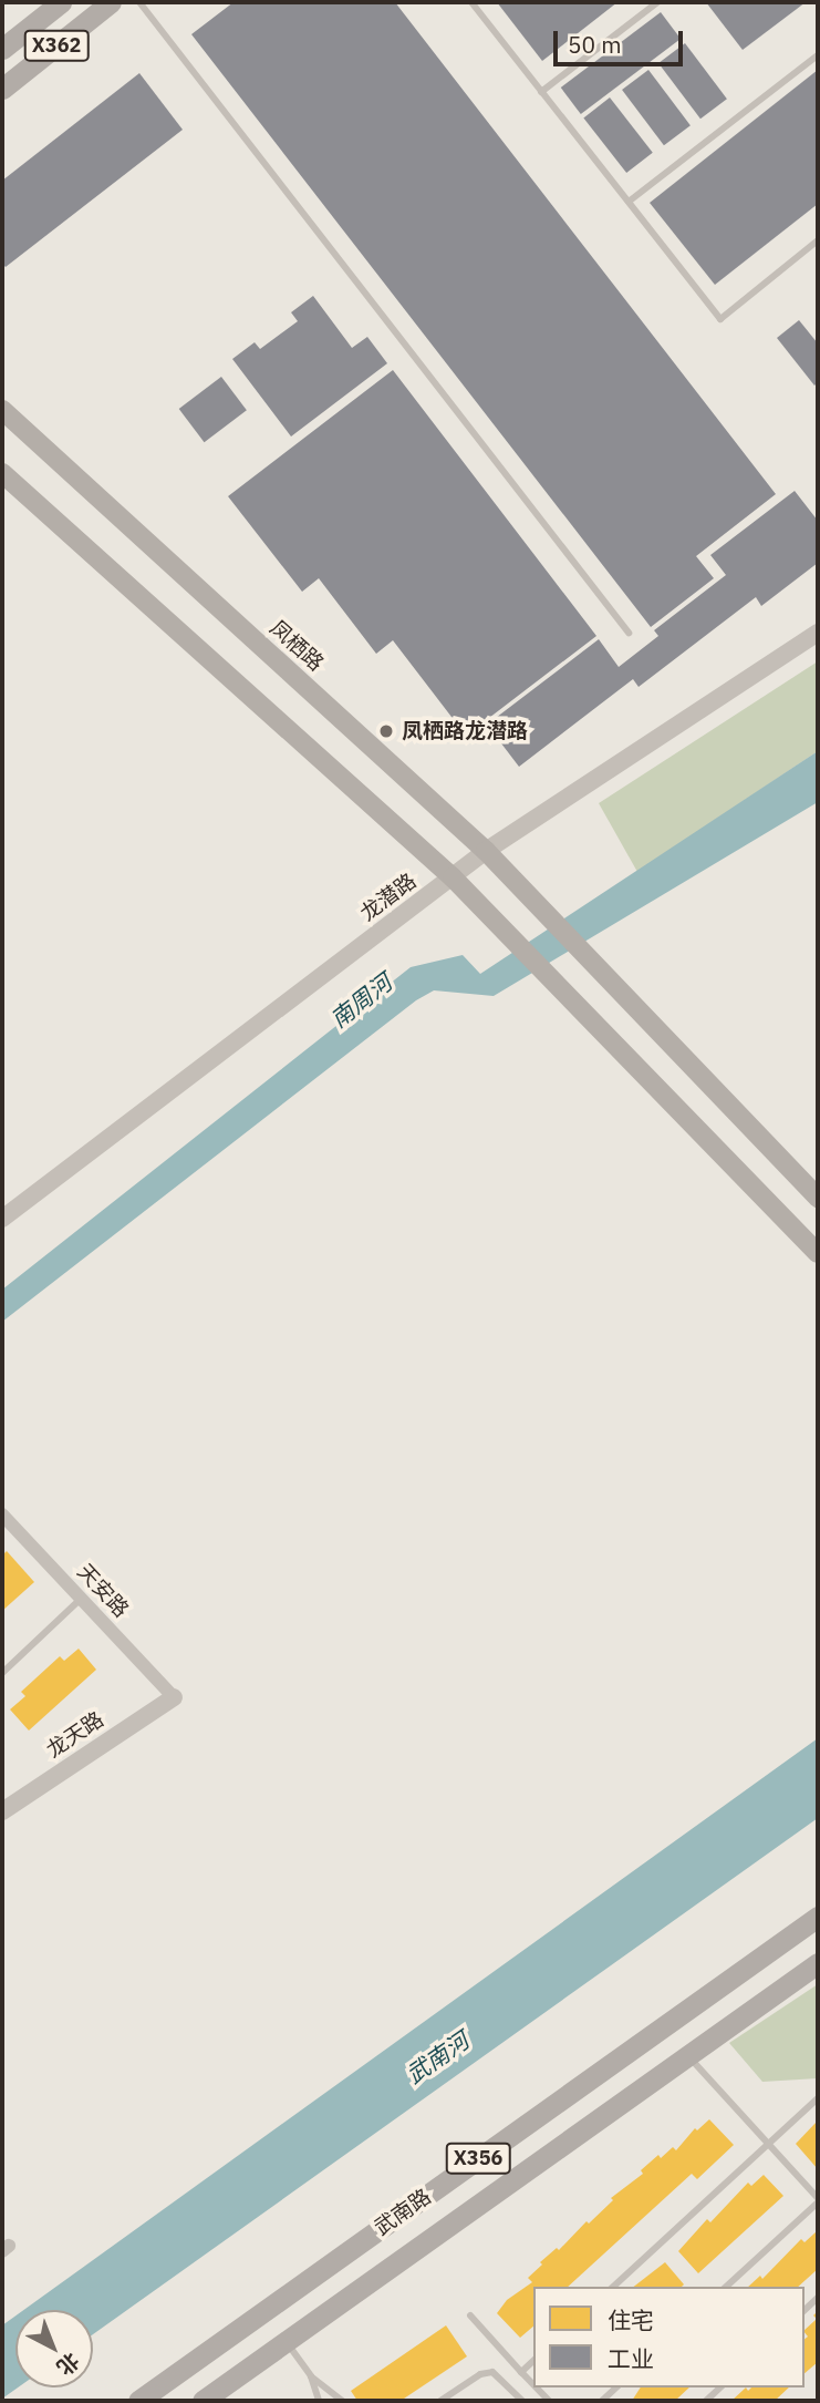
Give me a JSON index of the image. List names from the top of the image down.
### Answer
{
  "streets": {
    "main road": [
      "X362",
      "凤栖路",
      "X356",
      "武南路"
    ],
    "street": ["龙潜路", "天安路", "龙天路"]
  },
  "crossings": [
    ["凤栖路", "龙潜路"],
    ["天安路", "龙天路"]
  ],
  "water": ["南周河", "武南河"],
  "places": ["凤栖路龙潜路"],
  "legend": ["住宅", "工业"],
  "scale_bar": "50 m",
  "north": "bottom right"
}
